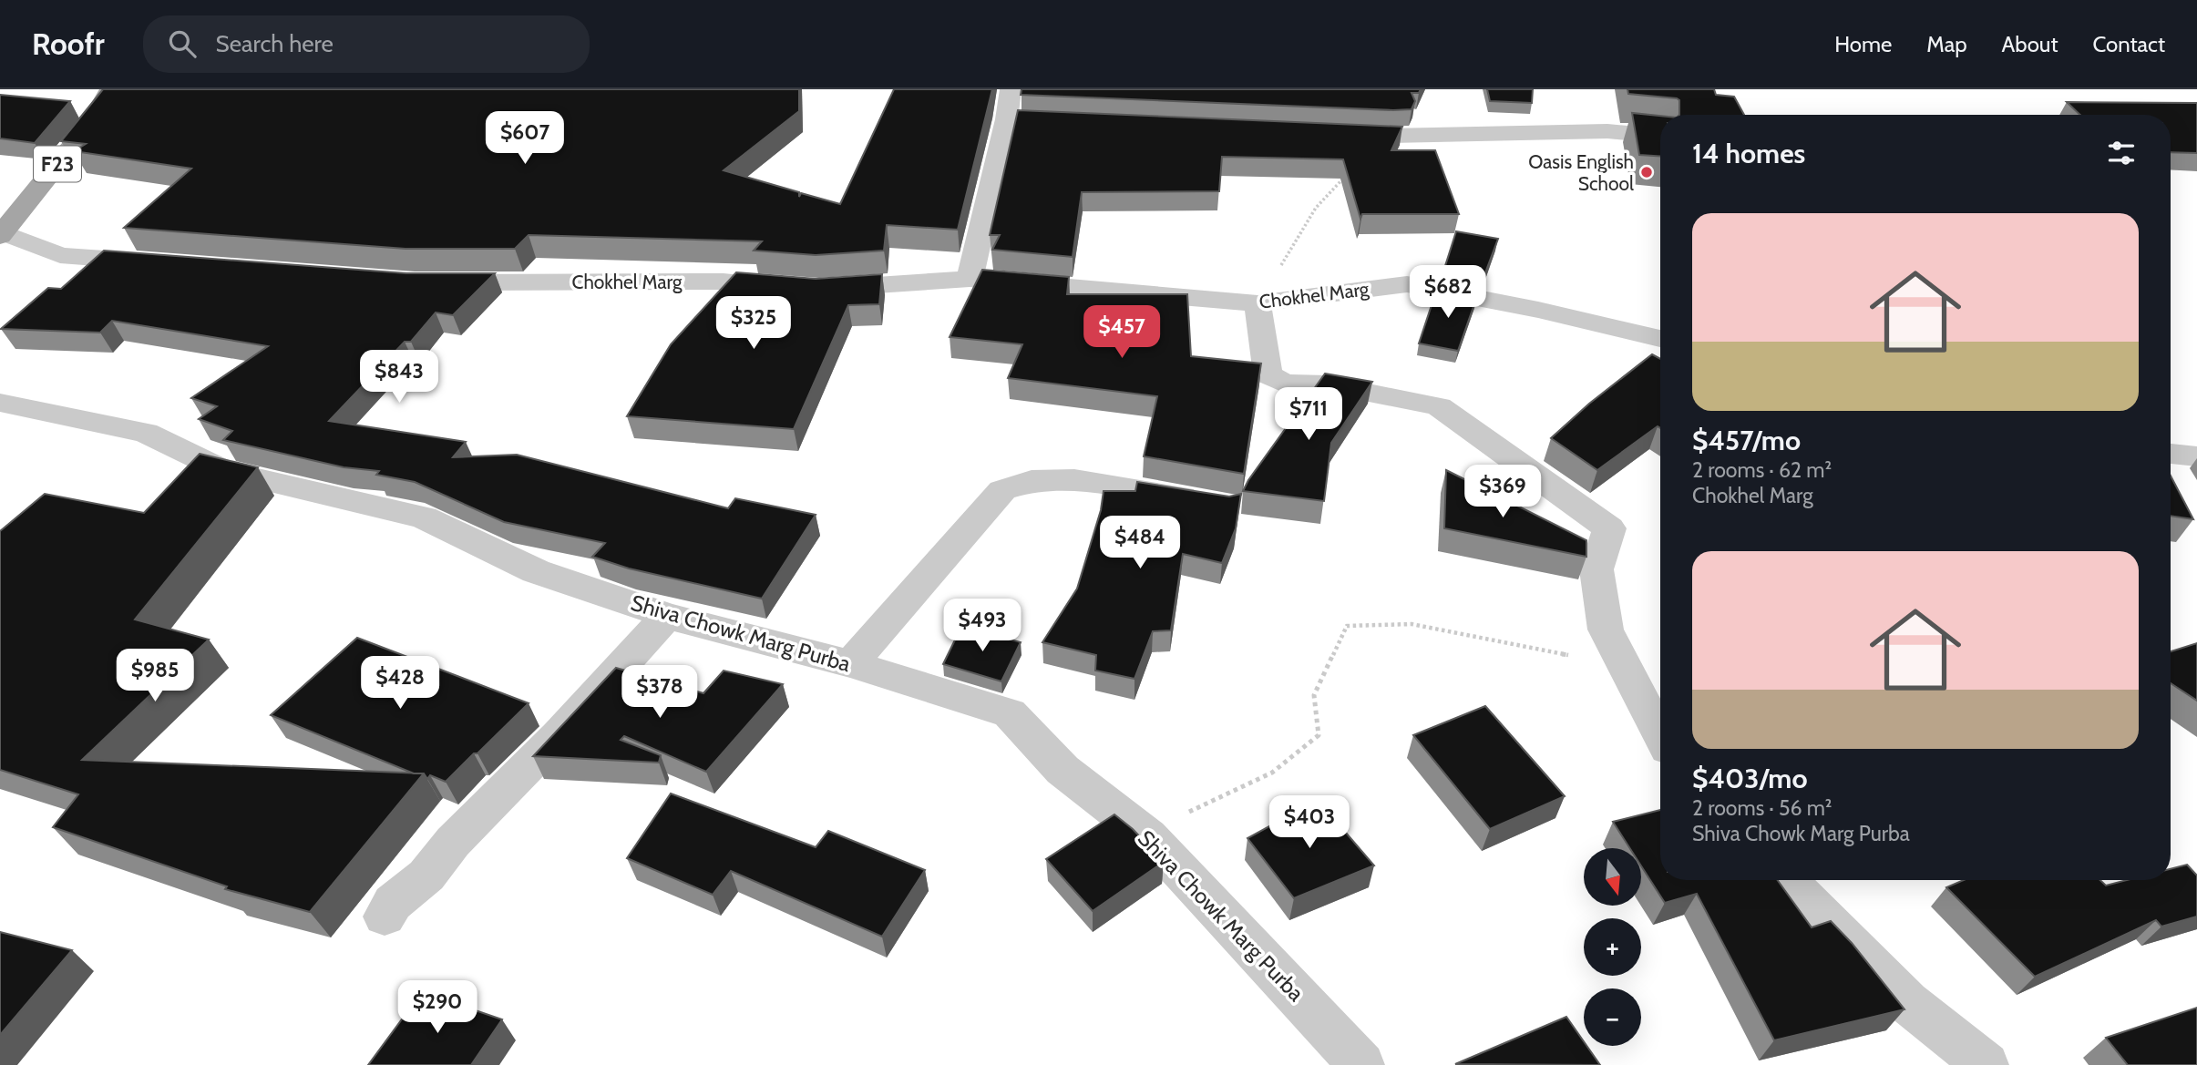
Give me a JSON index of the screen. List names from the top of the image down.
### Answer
{
  "streets": {
    "main road": ["F23"],
    "street": ["Chokhel Marg", "Shiva Chowk Marg Purba"]
  },
  "places": ["Oasis English School"],
  "north": "bottom",
  "page": {
    "header": "Roofr",
    "search": "Search here",
    "nav": [
      "Home",
      "Map",
      "About",
      "Contact"
    ],
    "price": [
      "$607",
      "$682",
      "$325",
      "$457",
      "$843",
      "$711",
      "$369",
      "$484",
      "$493",
      "$985",
      "$428",
      "$378",
      "$403",
      "$290"
    ],
    "heading": "14 homes",
    "list": [
      {
        "name": "$457/mo",
        "note": "2 rooms · 62 m² · Chokhel Marg"
      },
      {
        "name": "$403/mo",
        "note": "2 rooms · 56 m² · Shiva Chowk Marg Purba"
      }
    ],
    "map_buttons": ["+", "−"]
  }
}
